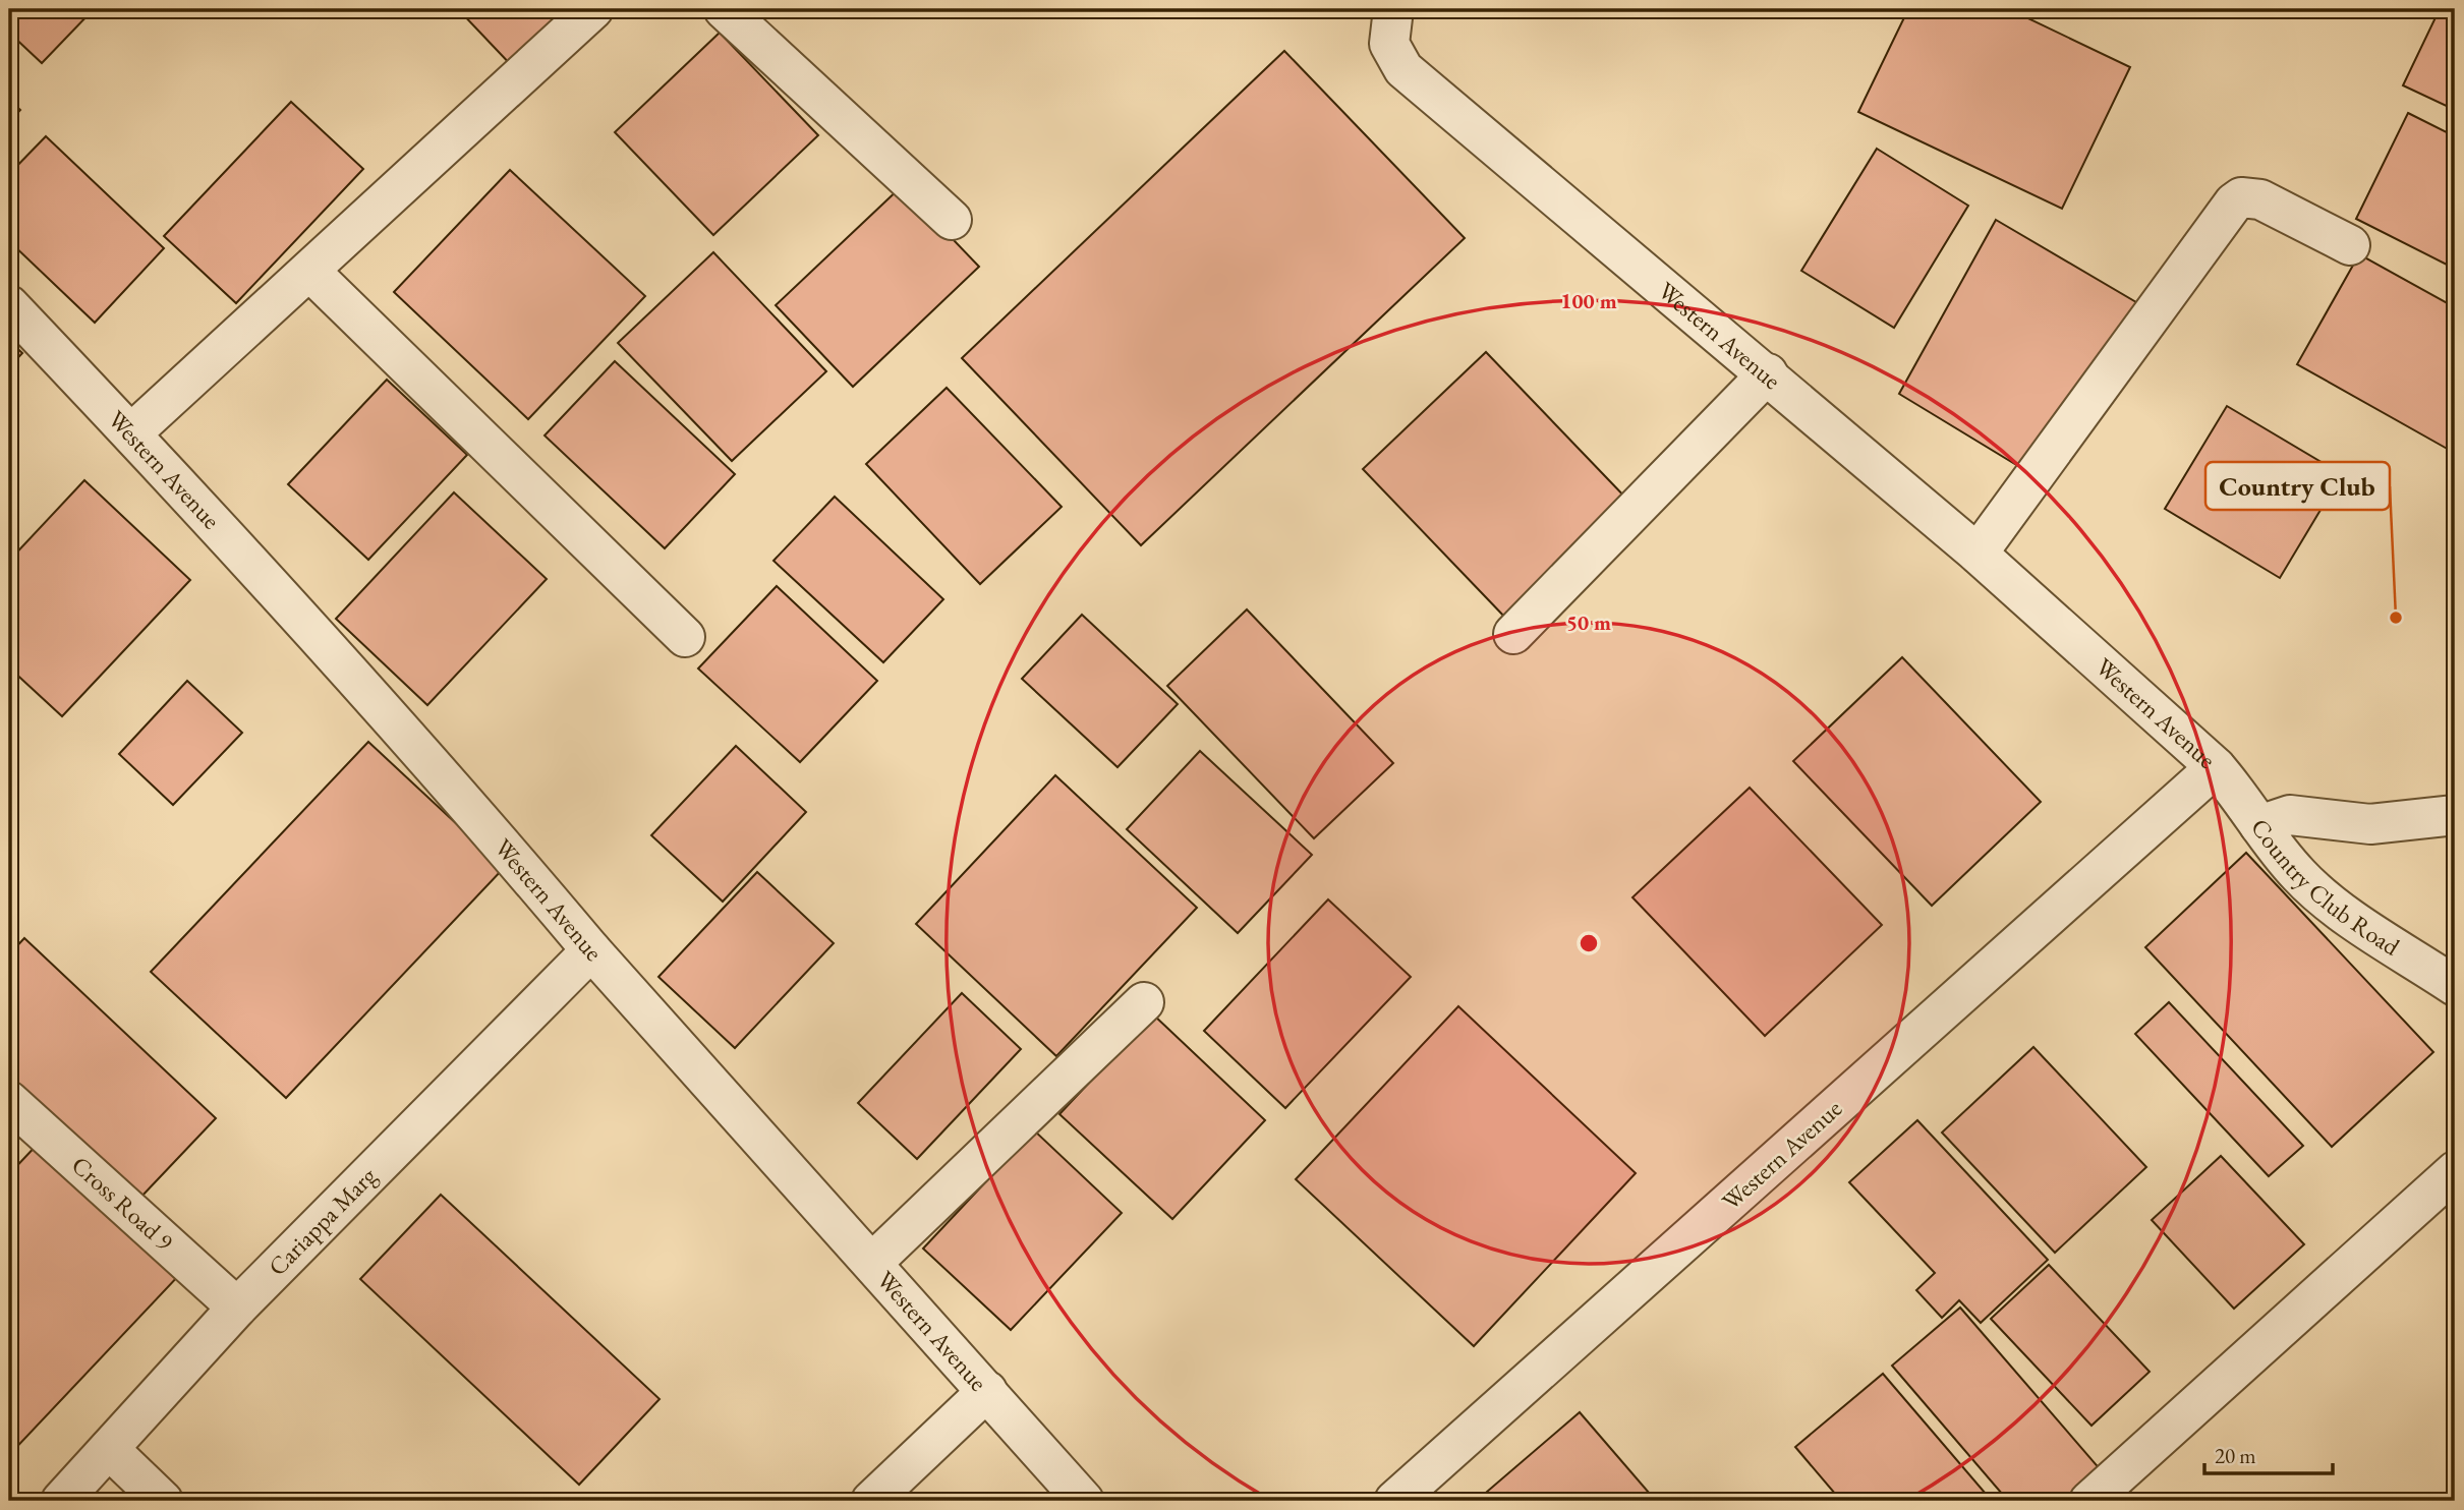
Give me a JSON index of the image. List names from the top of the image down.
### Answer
{
  "streets": {
    "street": [
      "Western Avenue",
      "Country Club Road",
      "Cross Road 9",
      "Cariappa Marg"
    ]
  },
  "crossings": [
    ["Western Avenue", "Country Club Road"],
    ["Western Avenue", "Cariappa Marg"],
    ["Cross Road 9", "Cariappa Marg"]
  ],
  "places": ["Country Club"],
  "scale_bar": "20 m",
  "rings": ["100 m", "50 m"]
}
